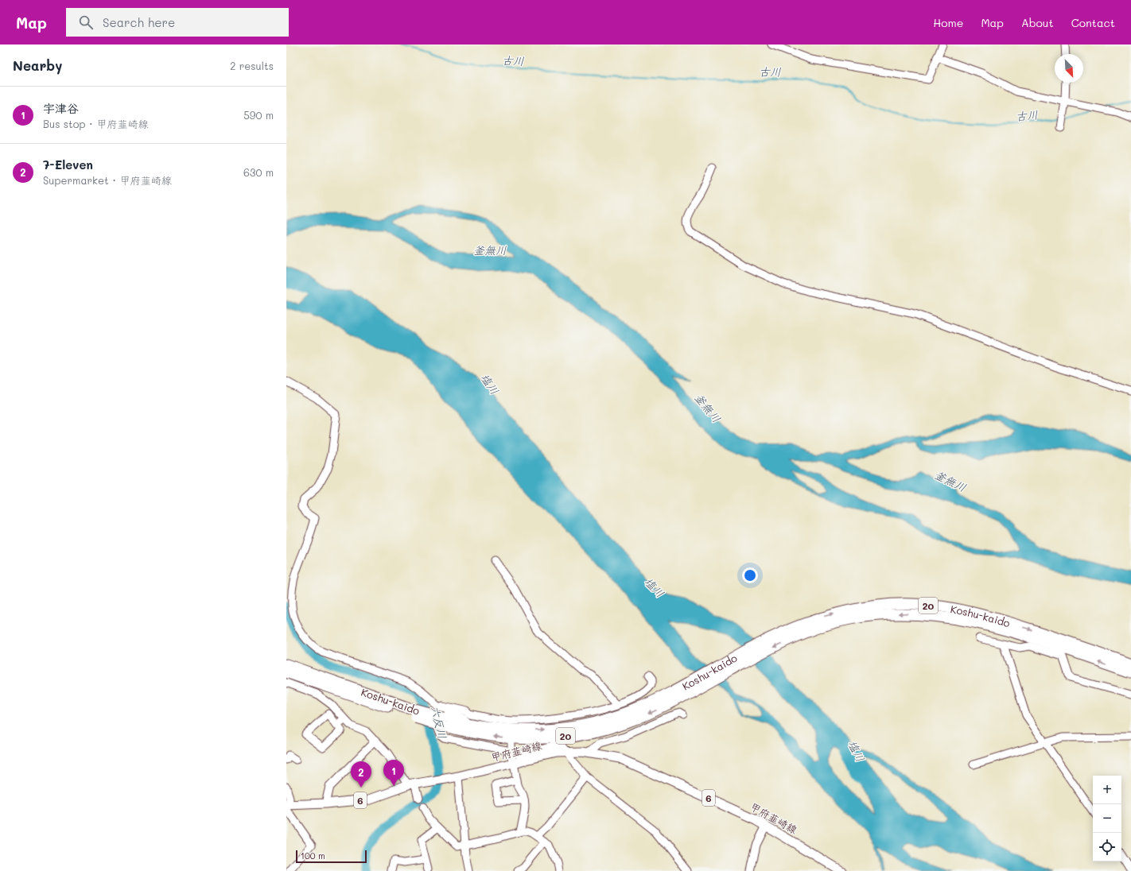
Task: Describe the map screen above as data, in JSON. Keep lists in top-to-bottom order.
{
  "streets": {
    "highway": ["20", "Koshu-kaido"],
    "main road": ["甲府韮崎線", "6"]
  },
  "water": [
    "古川",
    "釜無川",
    "塩川",
    "六反川"
  ],
  "scale_bar": "100 m",
  "north": "bottom right",
  "page": {
    "header": "Map",
    "search": "Search here",
    "nav": [
      "Home",
      "Map",
      "About",
      "Contact"
    ],
    "heading": ["Nearby", "2 results"],
    "list": [
      {
        "mark": "1",
        "name": "宇津谷",
        "note": "Bus stop · 甲府韮崎線",
        "value": "590 m"
      },
      {
        "mark": "2",
        "name": "7-Eleven",
        "note": "Supermarket · 甲府韮崎線",
        "value": "630 m"
      }
    ],
    "pins": ["1", "2"],
    "map_buttons": ["+", "−"],
    "scale": "100 m"
  }
}
